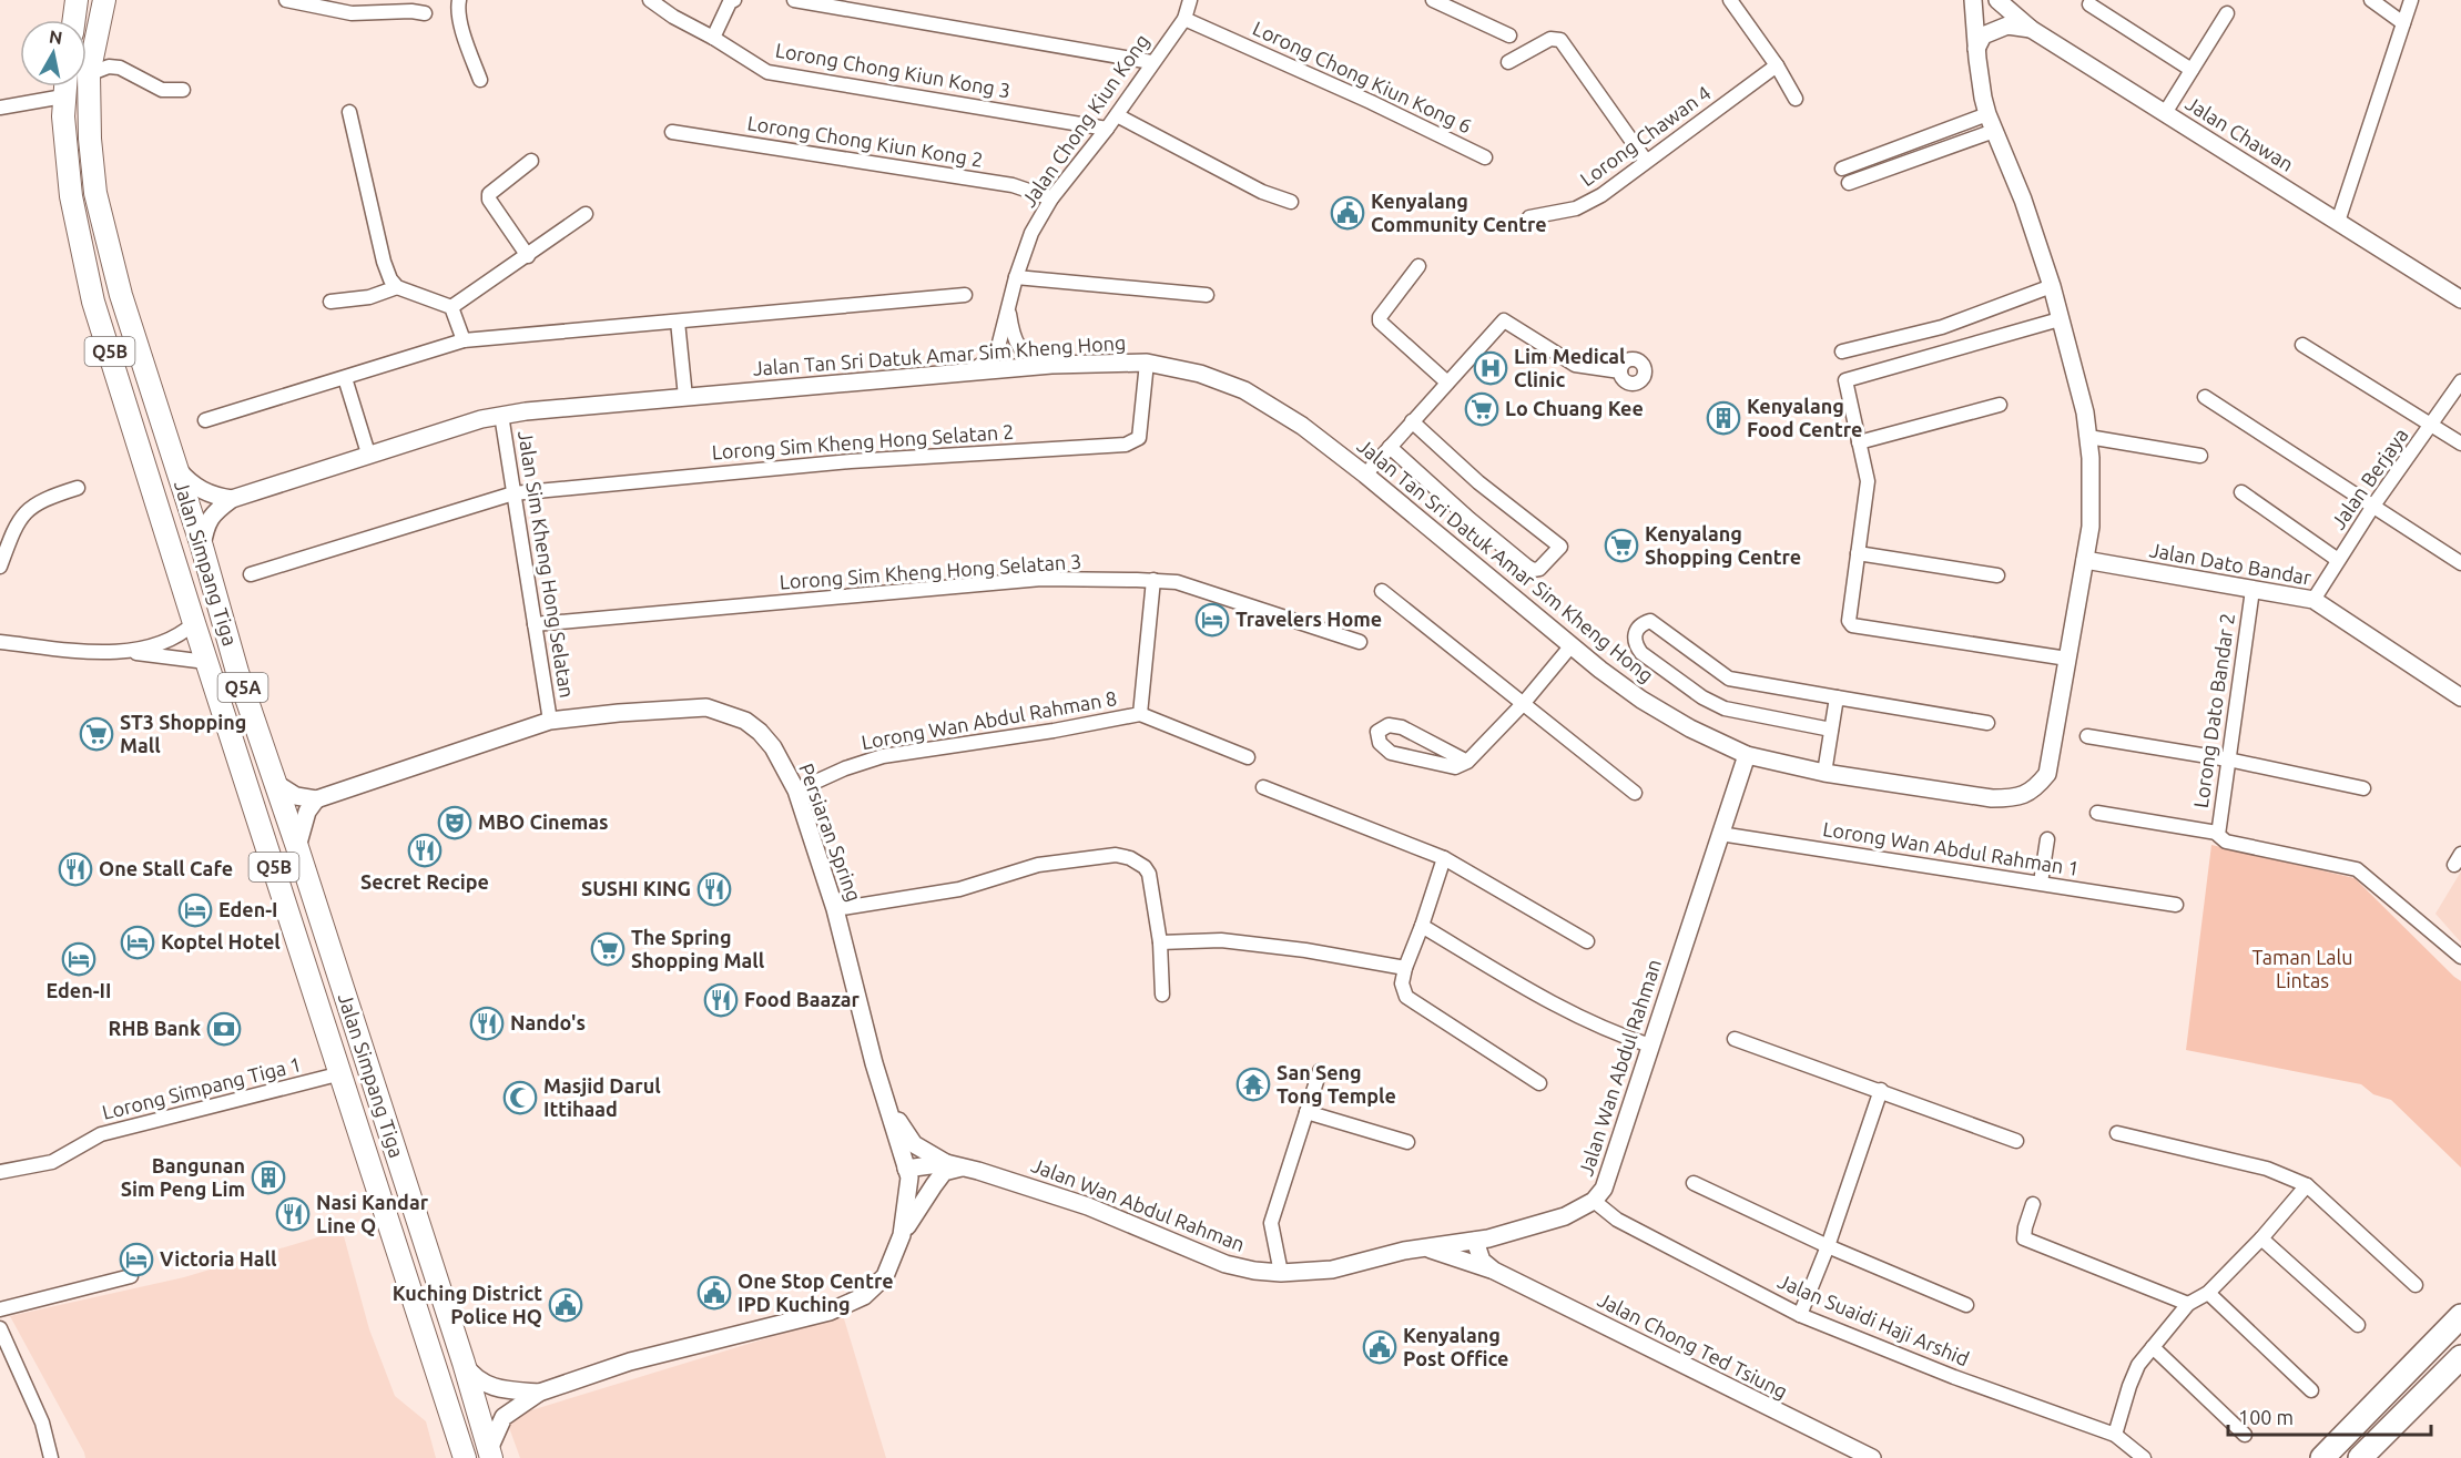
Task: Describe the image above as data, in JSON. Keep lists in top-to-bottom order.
{
  "streets": {
    "main road": ["Q5B", "Jalan Simpang Tiga", "Q5A"],
    "street": [
      "Lorong Chong Kiun Kong 3",
      "Lorong Chong Kiun Kong 6",
      "Jalan Chong Kiun Kong",
      "Jalan Chawan",
      "Lorong Chawan 4",
      "Lorong Chong Kiun Kong 2",
      "Jalan Tan Sri Datuk Amar Sim Kheng Hong",
      "Lorong Sim Kheng Hong Selatan 2",
      "Jalan Berjaya",
      "Jalan Sim Kheng Hong Selatan",
      "Jalan Dato Bandar",
      "Lorong Sim Kheng Hong Selatan 3",
      "Lorong Dato Bandar 2",
      "Lorong Wan Abdul Rahman 8",
      "Persiaran Spring",
      "Lorong Wan Abdul Rahman 1",
      "Jalan Wan Abdul Rahman",
      "Lorong Simpang Tiga 1",
      "Jalan Suaidi Haji Arshid",
      "Jalan Chong Ted Tsiung"
    ]
  },
  "crossings": [
    ["Lorong Chong Kiun Kong 3", "Jalan Chong Kiun Kong"],
    ["Lorong Chong Kiun Kong 6", "Jalan Chong Kiun Kong"],
    ["Jalan Chong Kiun Kong", "Lorong Chong Kiun Kong 2"],
    ["Jalan Chong Kiun Kong", "Jalan Tan Sri Datuk Amar Sim Kheng Hong"],
    ["Jalan Tan Sri Datuk Amar Sim Kheng Hong", "Lorong Sim Kheng Hong Selatan 2"],
    ["Jalan Tan Sri Datuk Amar Sim Kheng Hong", "Jalan Simpang Tiga"],
    ["Jalan Tan Sri Datuk Amar Sim Kheng Hong", "Jalan Sim Kheng Hong Selatan"],
    ["Jalan Tan Sri Datuk Amar Sim Kheng Hong", "Jalan Dato Bandar"],
    ["Jalan Tan Sri Datuk Amar Sim Kheng Hong", "Jalan Wan Abdul Rahman"],
    ["Lorong Sim Kheng Hong Selatan 2", "Jalan Sim Kheng Hong Selatan"],
    ["Jalan Berjaya", "Jalan Dato Bandar"],
    ["Jalan Simpang Tiga", "Lorong Simpang Tiga 1"],
    ["Jalan Sim Kheng Hong Selatan", "Lorong Sim Kheng Hong Selatan 3"],
    ["Jalan Sim Kheng Hong Selatan", "Persiaran Spring"],
    ["Jalan Dato Bandar", "Lorong Dato Bandar 2"],
    ["Lorong Sim Kheng Hong Selatan 3", "Lorong Wan Abdul Rahman 8"],
    ["Lorong Wan Abdul Rahman 8", "Persiaran Spring"],
    ["Persiaran Spring", "Jalan Wan Abdul Rahman"],
    ["Lorong Wan Abdul Rahman 1", "Jalan Wan Abdul Rahman"],
    ["Jalan Wan Abdul Rahman", "Jalan Suaidi Haji Arshid"],
    ["Jalan Wan Abdul Rahman", "Jalan Chong Ted Tsiung"]
  ],
  "parks": ["Taman Lalu Lintas"],
  "places": {
    "public building": [
      "Kenyalang Community Centre",
      "One Stop Centre IPD Kuching",
      "Kuching District Police HQ",
      "Kenyalang Post Office"
    ],
    "hospital": ["Lim Medical Clinic"],
    "supermarket": [
      "Lo Chuang Kee",
      "Kenyalang Shopping Centre",
      "ST3 Shopping Mall",
      "The Spring Shopping Mall"
    ],
    "building": ["Kenyalang Food Centre", "Bangunan Sim Peng Lim"],
    "hotel": [
      "Travelers Home",
      "Eden-I",
      "Koptel Hotel",
      "Eden-II",
      "Victoria Hall"
    ],
    "theatre": ["MBO Cinemas"],
    "restaurant": [
      "Secret Recipe",
      "One Stall Cafe",
      "SUSHI KING",
      "Food Baazar",
      "Nando's",
      "Nasi Kandar Line Q"
    ],
    "bank": ["RHB Bank"],
    "temple": ["San Seng Tong Temple"],
    "mosque": ["Masjid Darul Ittihaad"]
  },
  "scale_bar": "100 m",
  "north": "top"
}
